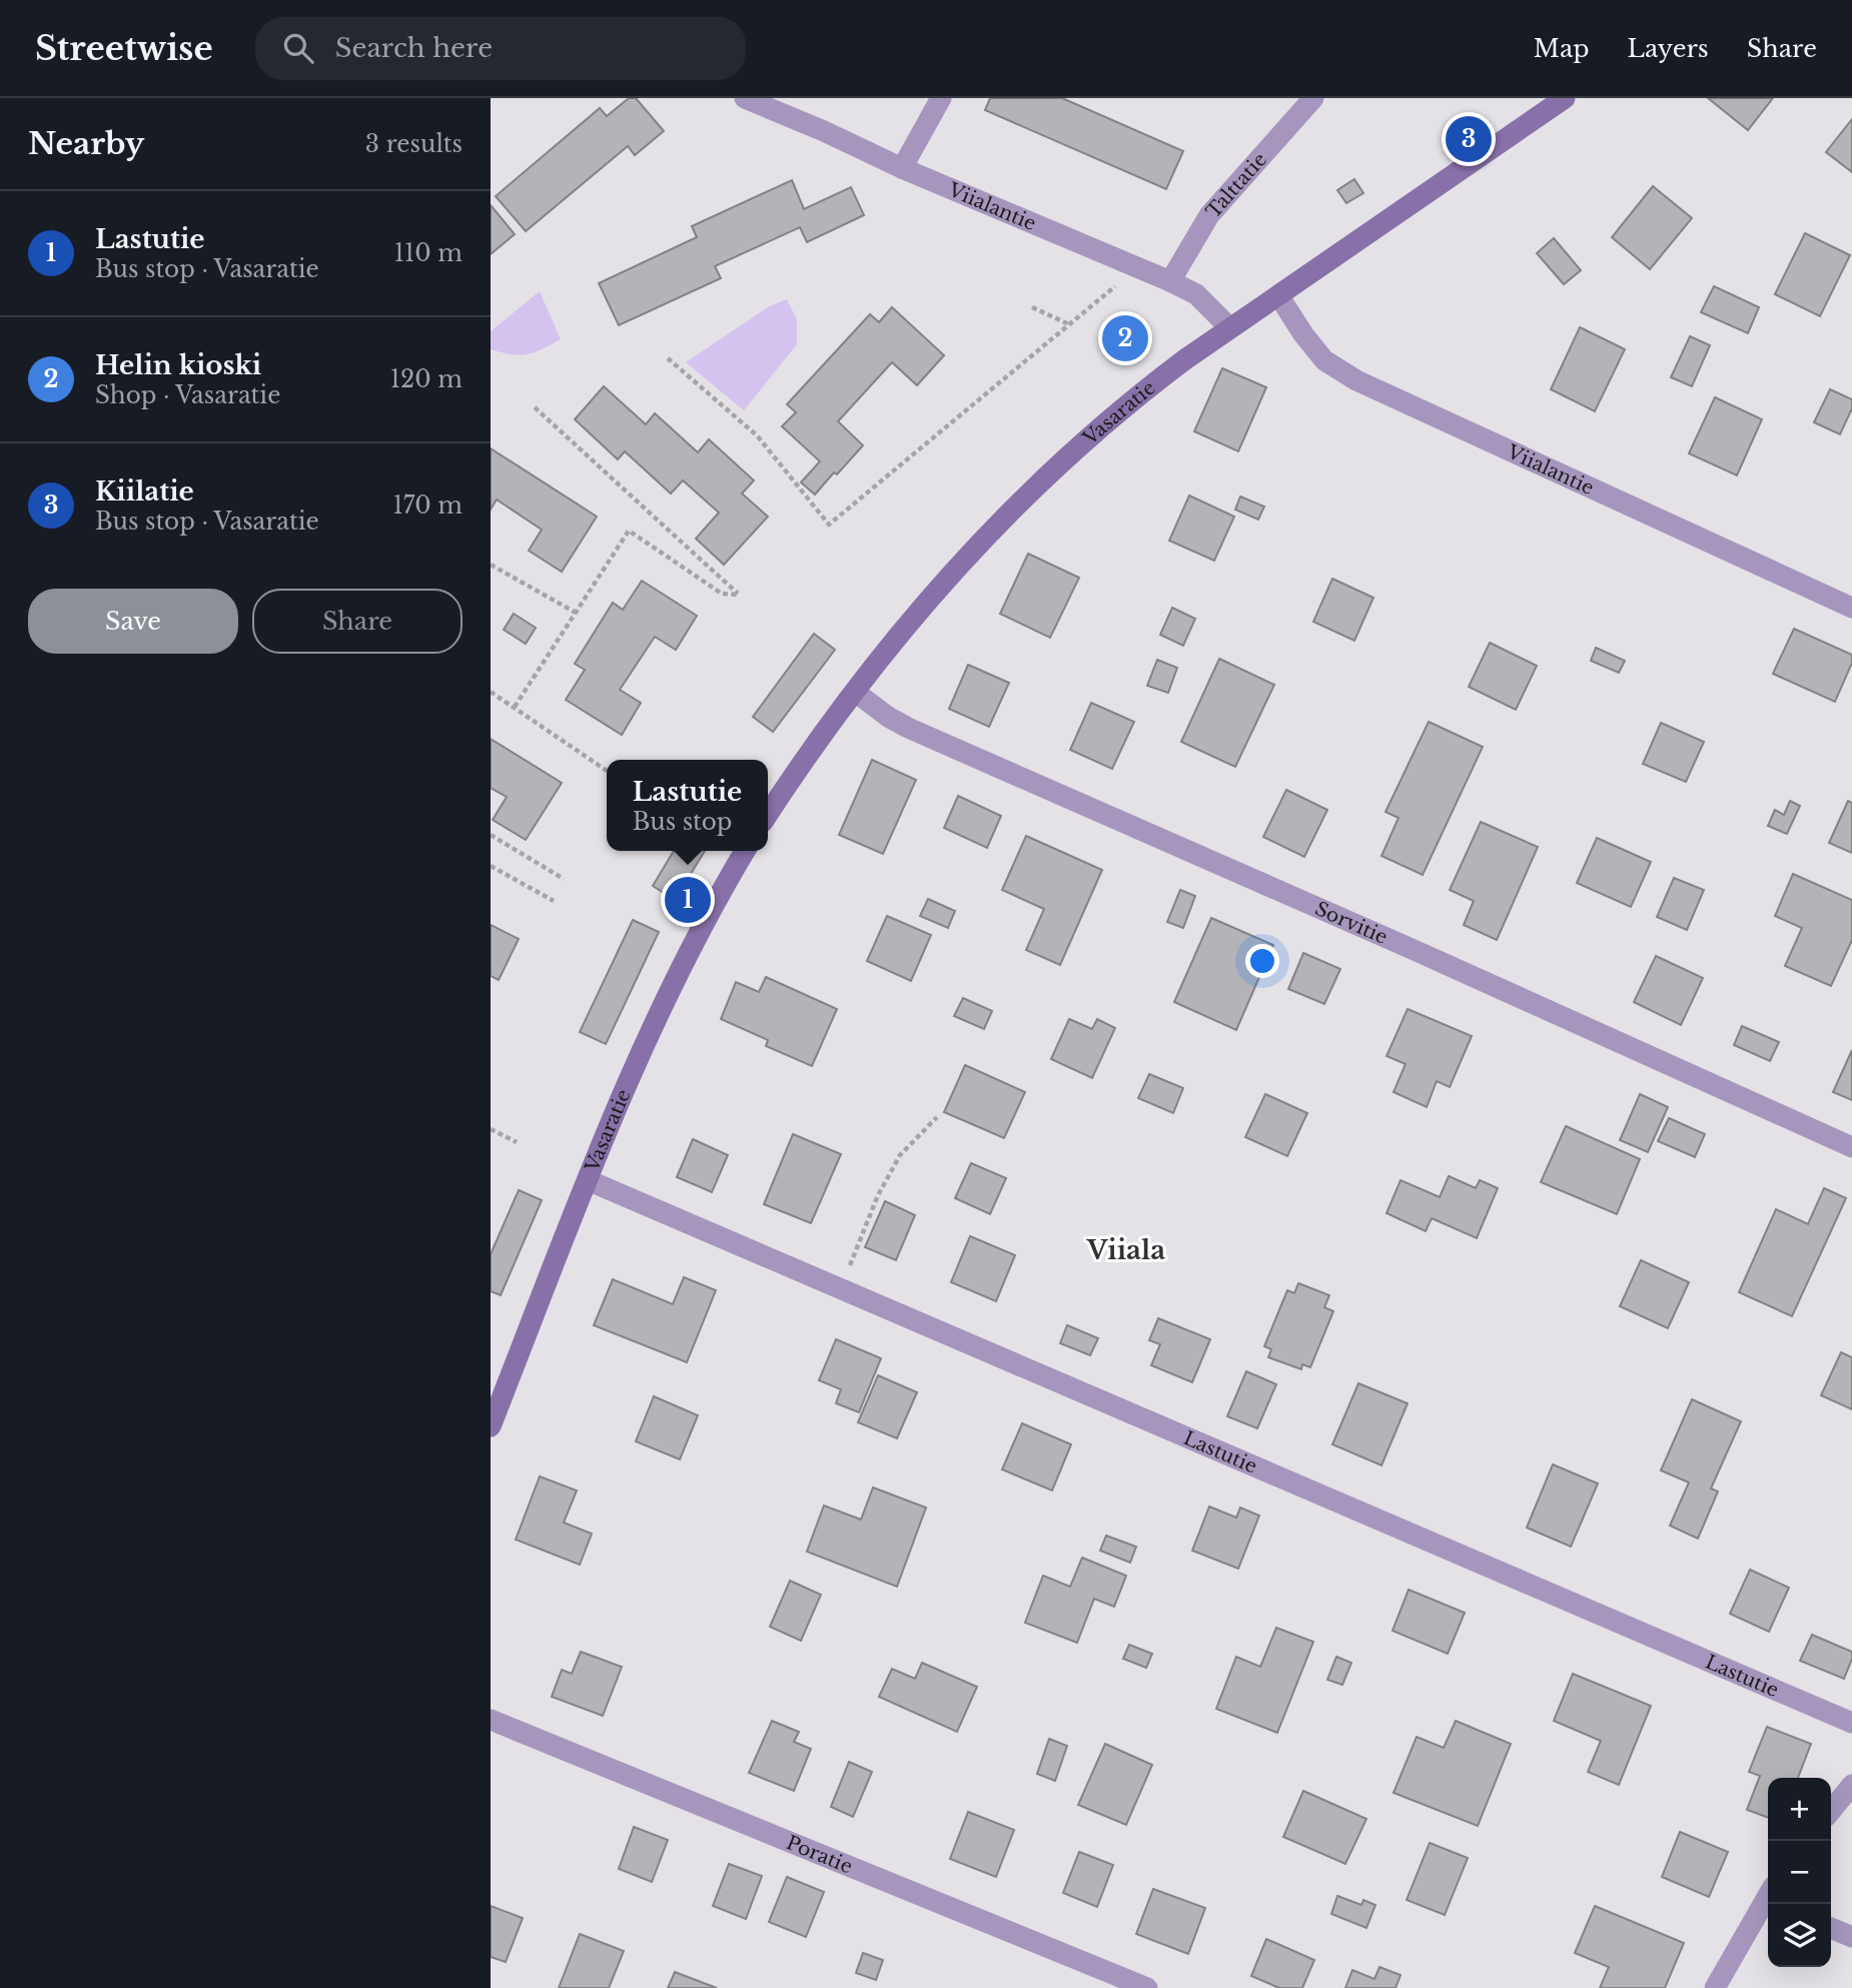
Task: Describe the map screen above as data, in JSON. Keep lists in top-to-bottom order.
{
  "streets": {
    "street": [
      "Talttatie",
      "Viialantie",
      "Vasaratie",
      "Sorvitie",
      "Lastutie",
      "Poratie"
    ]
  },
  "crossings": [
    ["Talttatie", "Viialantie"],
    ["Viialantie", "Vasaratie"],
    ["Vasaratie", "Sorvitie"],
    ["Vasaratie", "Lastutie"]
  ],
  "districts": ["Viiala"],
  "page": {
    "header": "Streetwise",
    "search": "Search here",
    "nav": ["Map", "Layers", "Share"],
    "heading": ["Nearby", "3 results"],
    "pins": ["3", "2", "1"],
    "list": [
      {
        "mark": "1",
        "name": "Lastutie",
        "note": "Bus stop · Vasaratie",
        "value": "110 m"
      },
      {
        "mark": "2",
        "name": "Helin kioski",
        "note": "Shop · Vasaratie",
        "value": "120 m"
      },
      {
        "mark": "3",
        "name": "Kiilatie",
        "note": "Bus stop · Vasaratie",
        "value": "170 m"
      }
    ],
    "buttons": ["Save", "Share"],
    "popup": ["Lastutie", "Bus stop"],
    "map_buttons": ["+", "−"]
  }
}
